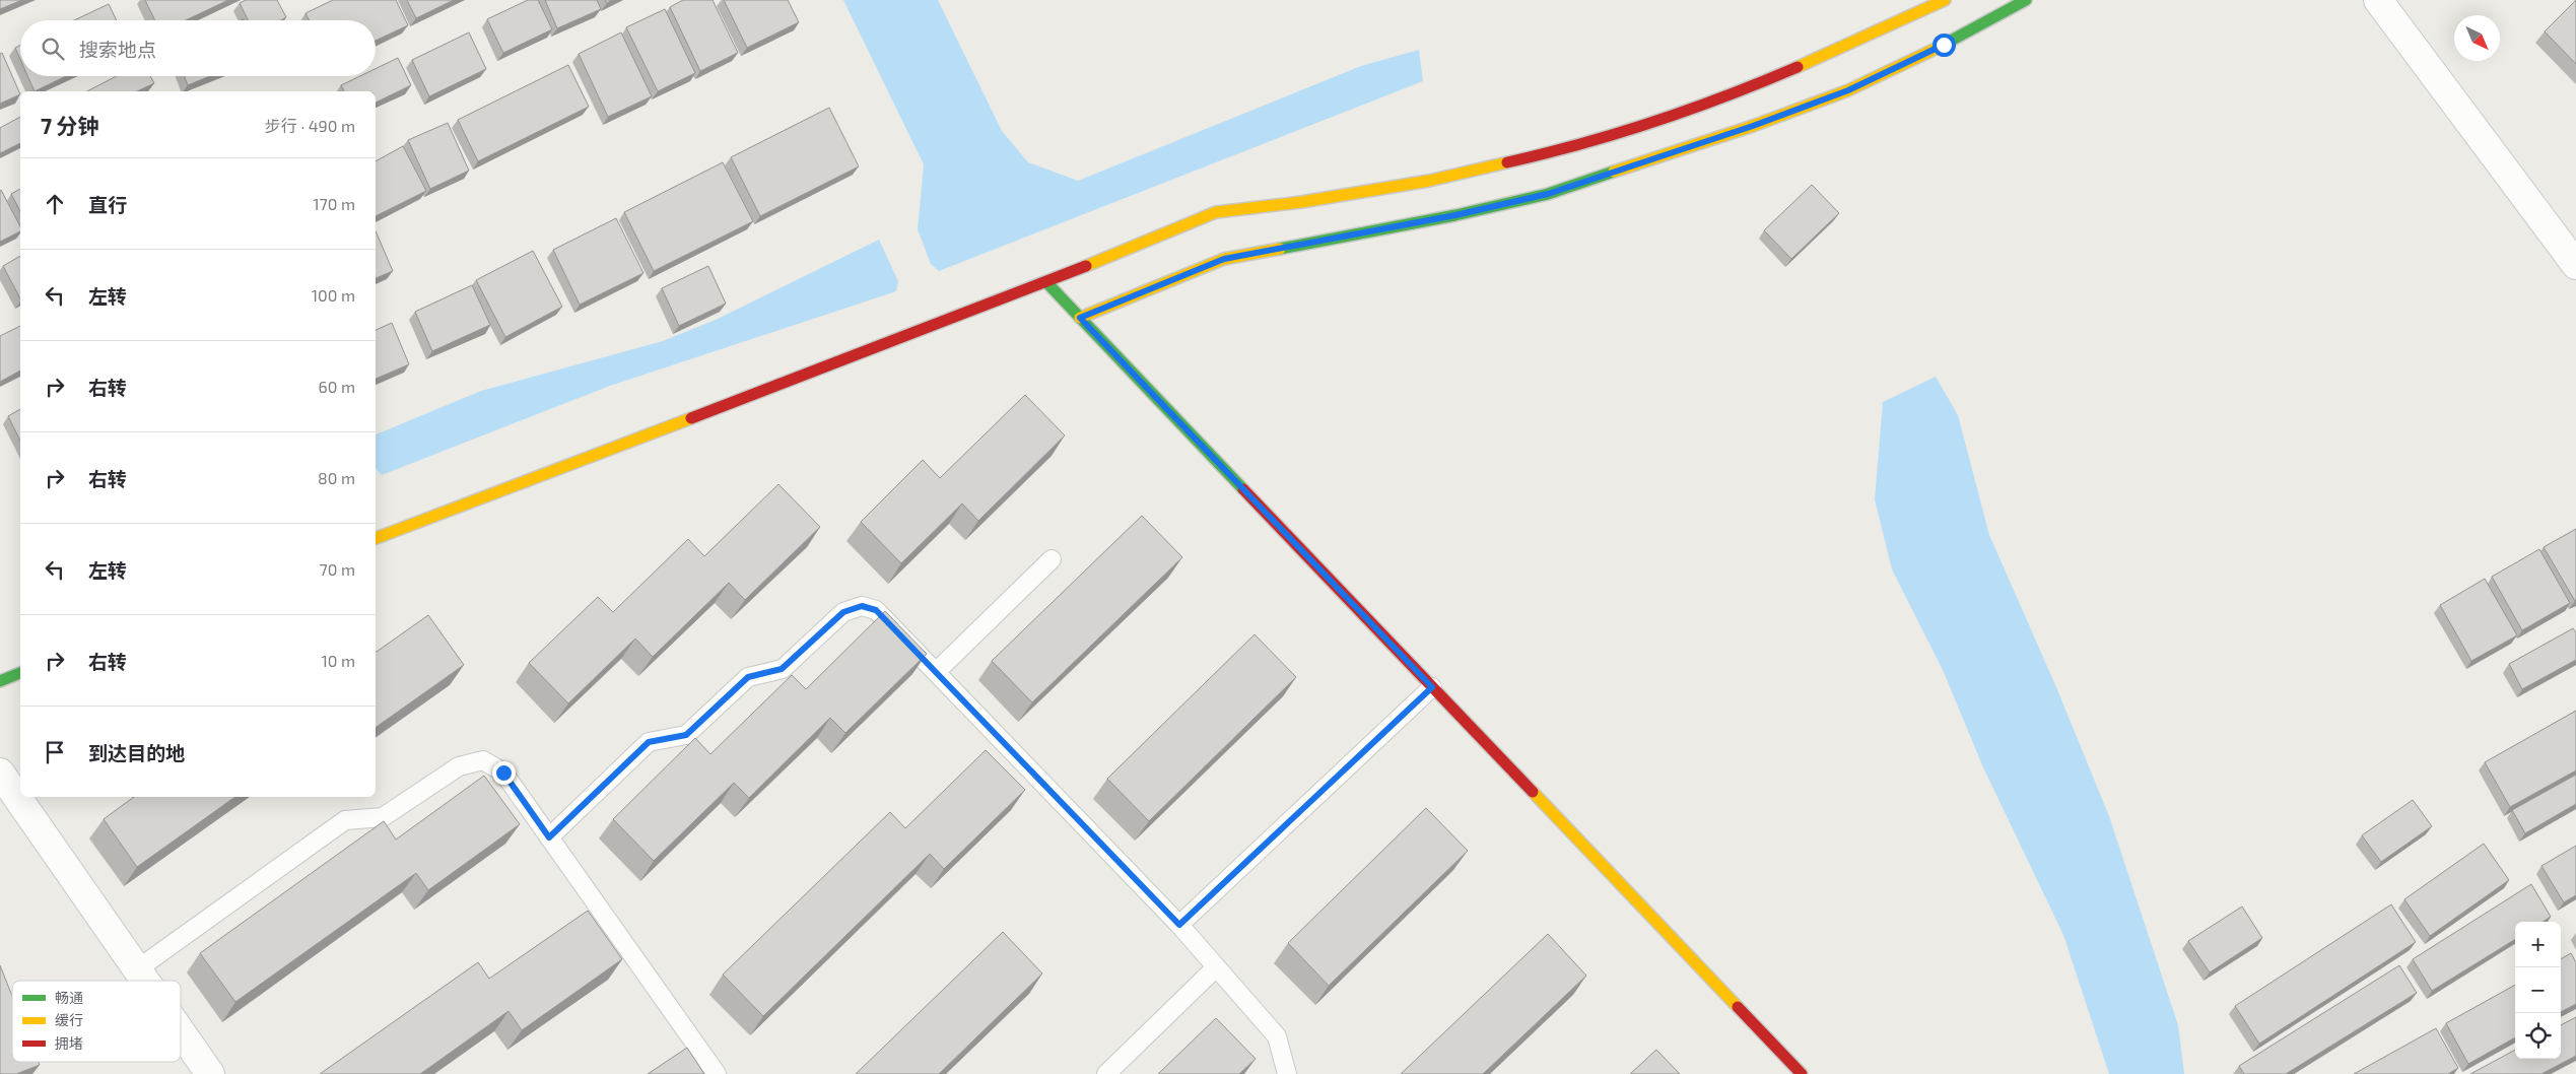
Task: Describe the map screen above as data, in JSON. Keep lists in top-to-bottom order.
{
  "legend": ["畅通", "缓行", "拥堵"],
  "north": "bottom right",
  "page": {
    "search": "搜索地点",
    "heading": ["7 分钟", "步行 · 490 m"],
    "list": [
      ["直行", "170 m"],
      ["左转", "100 m"],
      ["右转", "60 m"],
      ["右转", "80 m"],
      ["左转", "70 m"],
      ["右转", "10 m"],
      "到达目的地"
    ],
    "map_buttons": ["+", "−"]
  }
}
